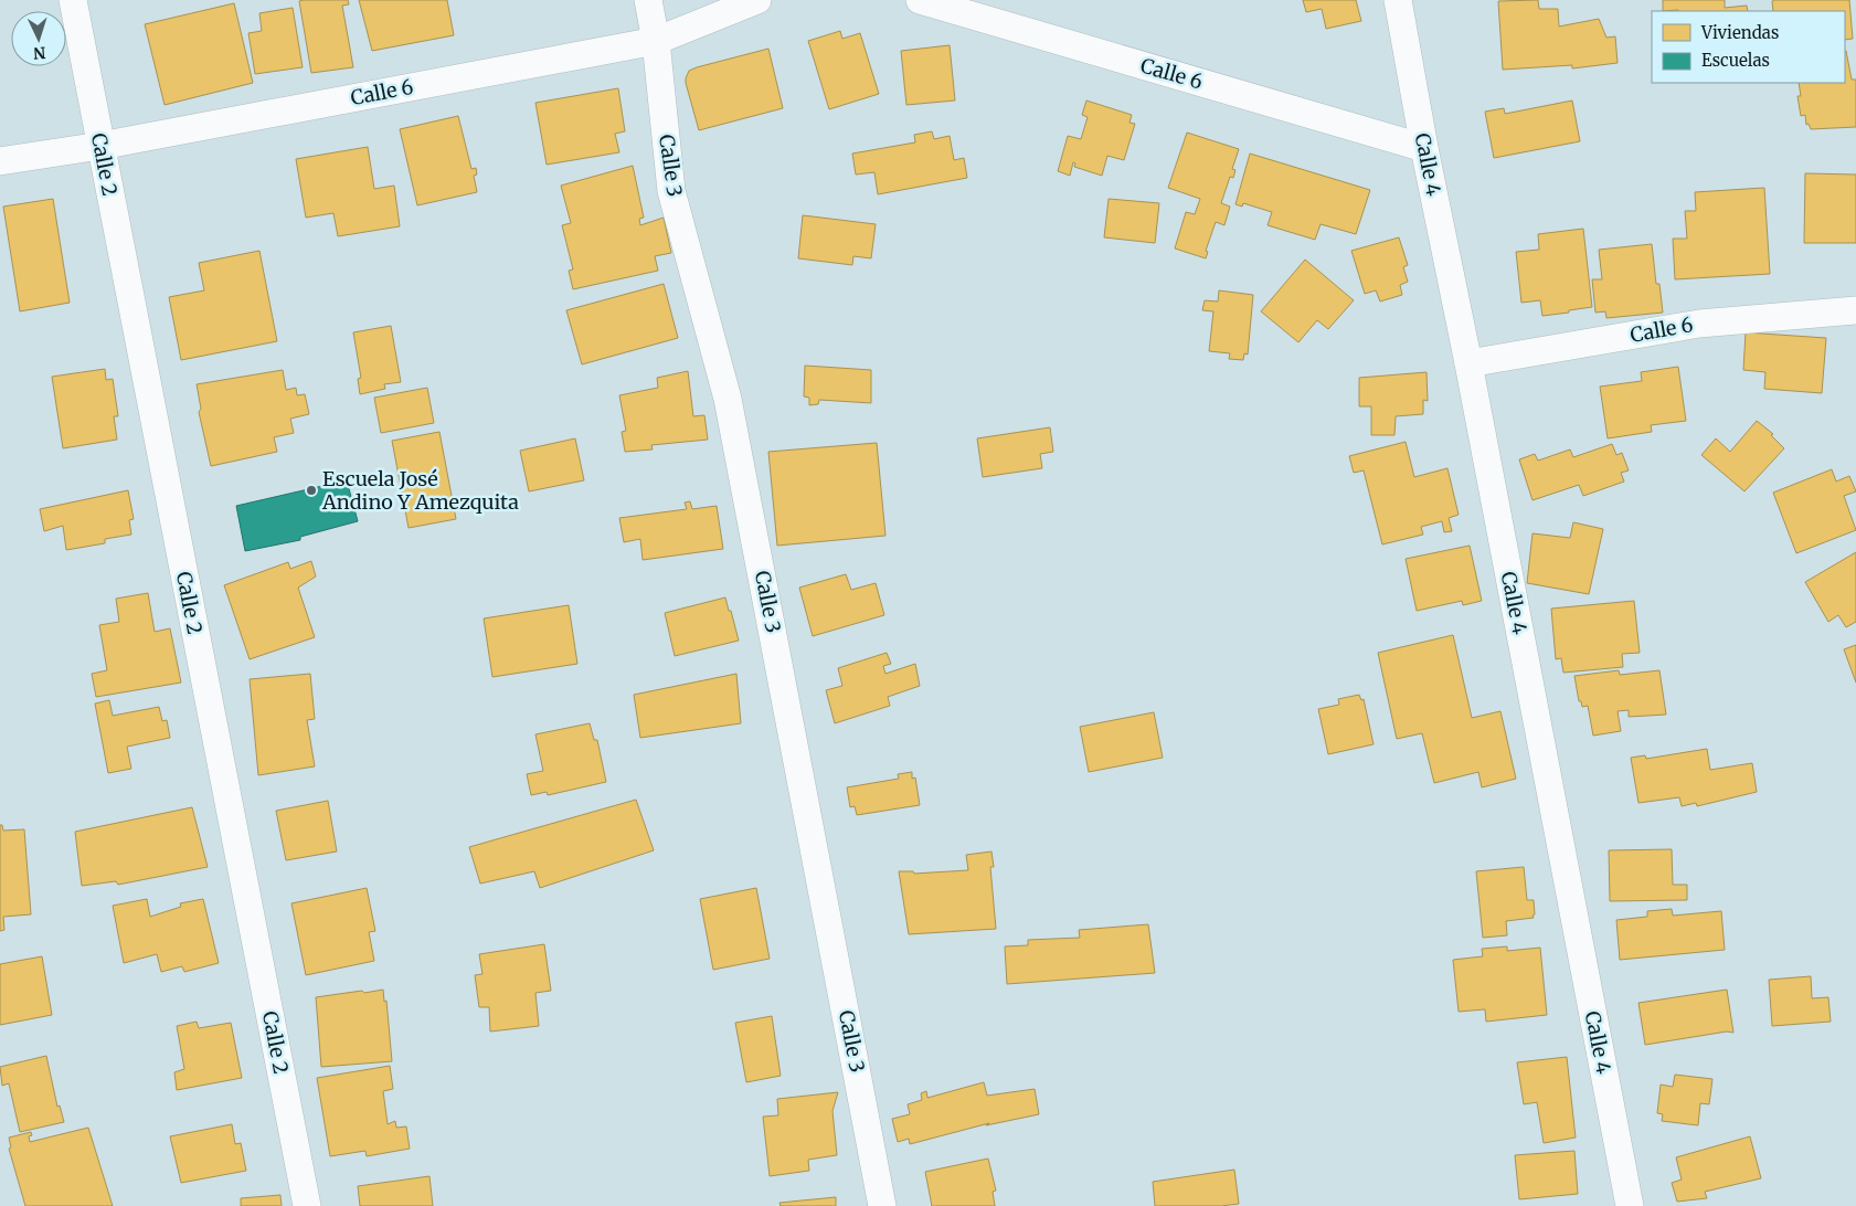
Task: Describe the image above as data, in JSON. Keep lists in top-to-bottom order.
{
  "streets": {
    "street": [
      "Calle 6",
      "Calle 2",
      "Calle 4",
      "Calle 3"
    ]
  },
  "crossings": [
    ["Calle 6", "Calle 2"],
    ["Calle 6", "Calle 4"],
    ["Calle 6", "Calle 3"]
  ],
  "places": ["Escuela José Andino Y Amezquita"],
  "legend": ["Viviendas", "Escuelas"],
  "north": "bottom"
}
